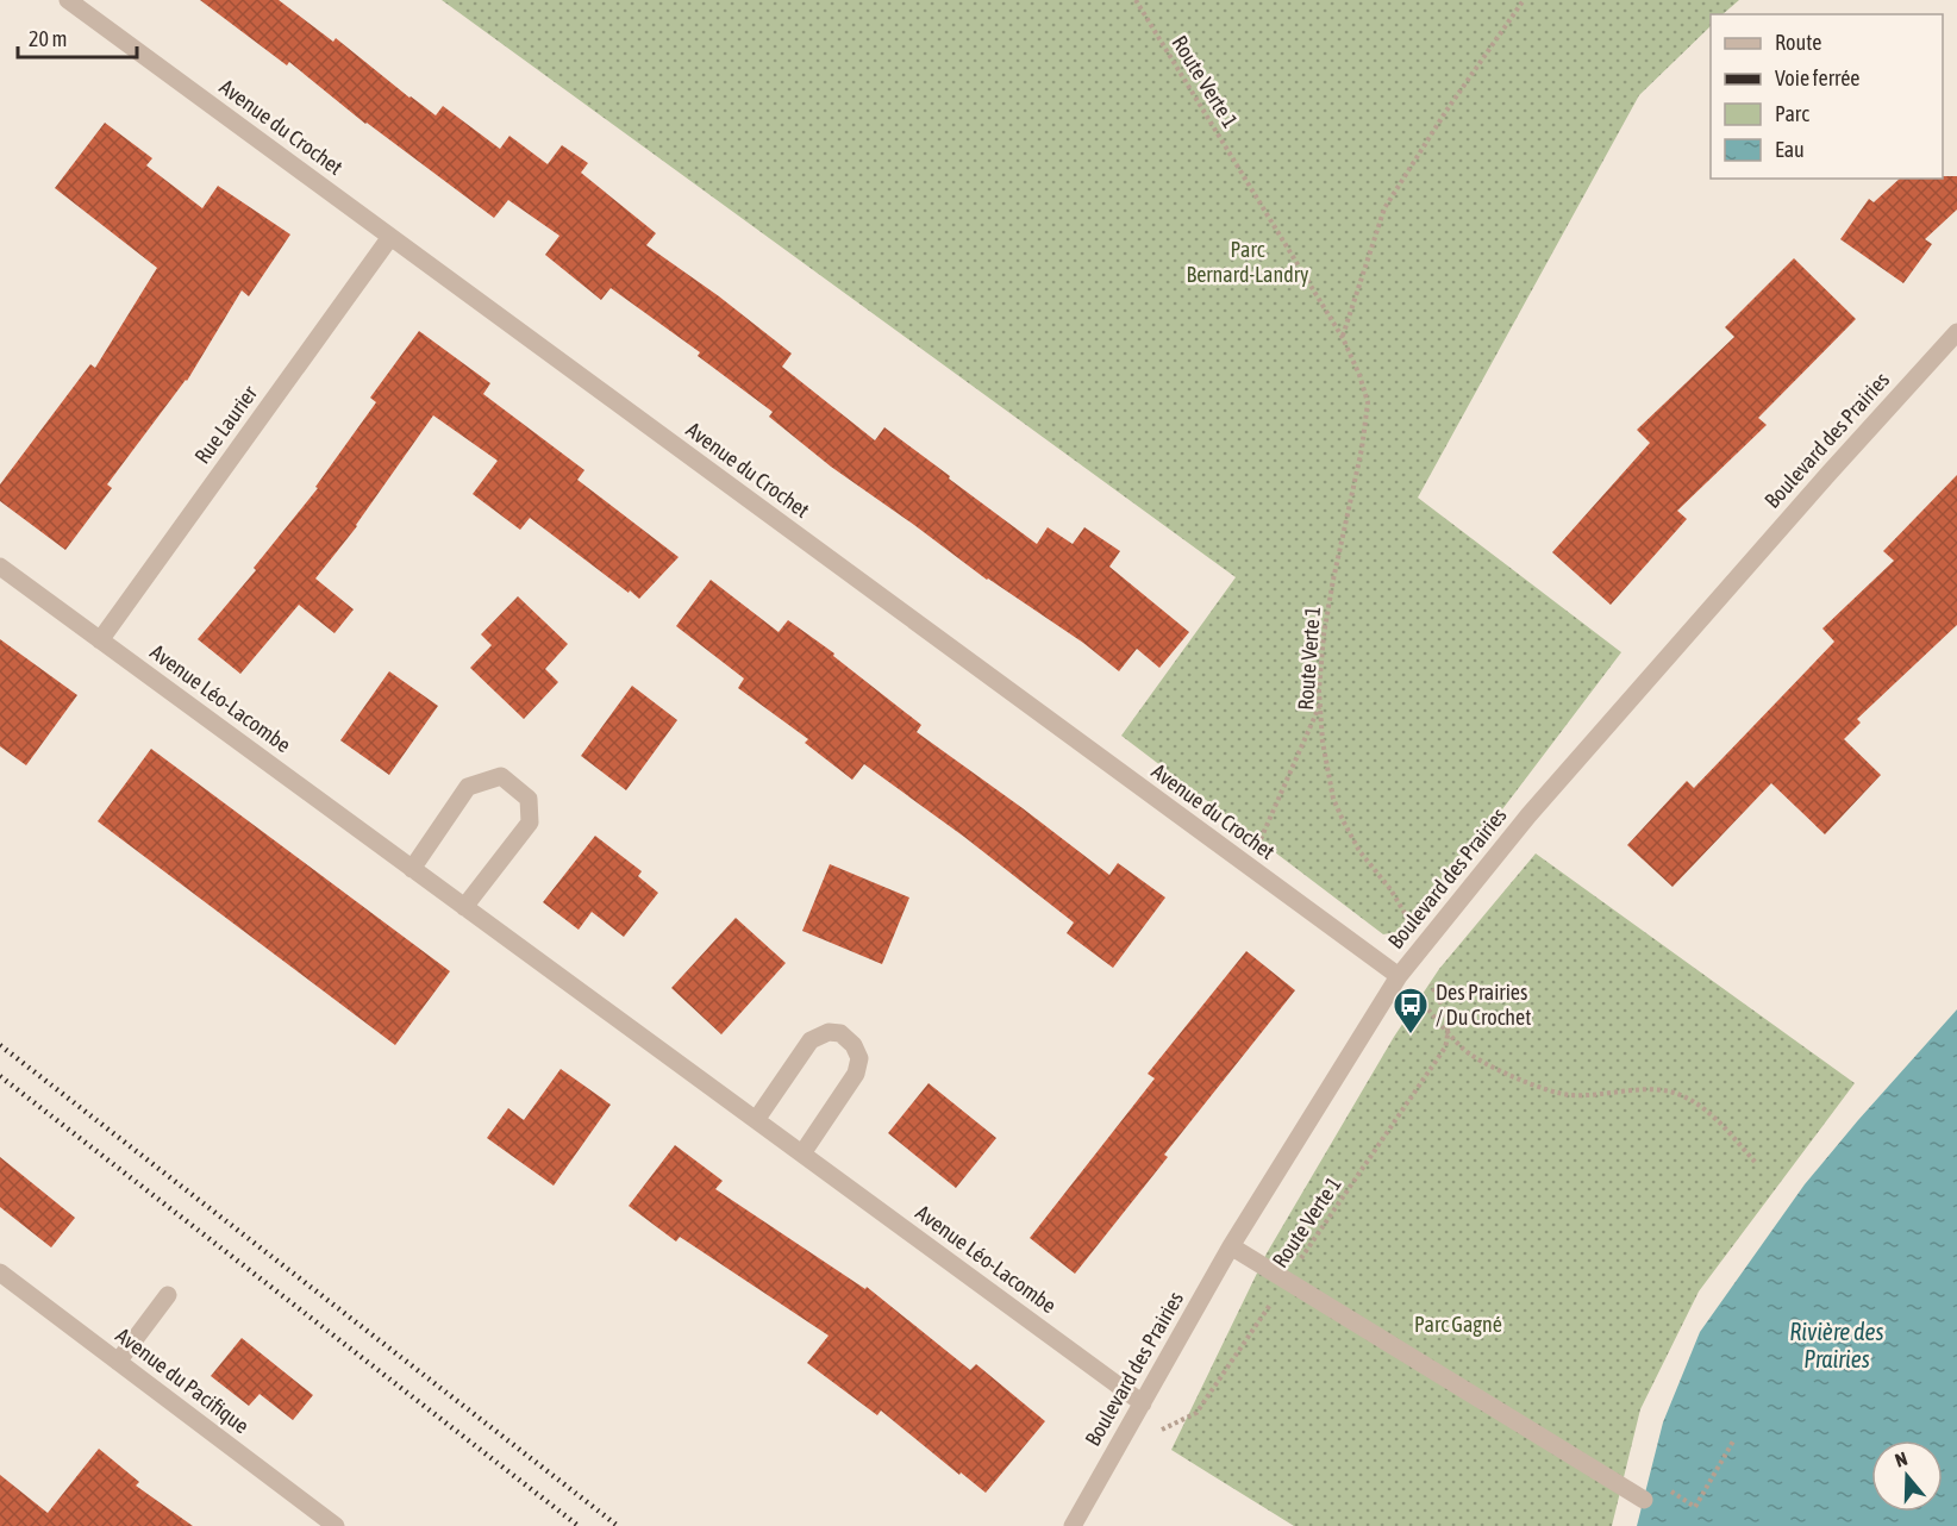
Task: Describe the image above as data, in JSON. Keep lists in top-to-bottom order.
{
  "streets": {
    "street": [
      "Avenue du Crochet",
      "Rue Laurier",
      "Boulevard des Prairies",
      "Avenue Léo-Lacombe",
      "Avenue du Pacifique"
    ],
    "path": ["Route Verte 1"]
  },
  "crossings": [
    ["Route Verte 1", "Boulevard des Prairies"],
    ["Avenue du Crochet", "Rue Laurier"],
    ["Avenue du Crochet", "Boulevard des Prairies"],
    ["Rue Laurier", "Avenue Léo-Lacombe"],
    ["Boulevard des Prairies", "Avenue Léo-Lacombe"]
  ],
  "water": ["Rivière des Prairies"],
  "parks": ["Parc Bernard-Landry", "Parc Gagné"],
  "places": {
    "bus stop": ["Des Prairies / Du Crochet"]
  },
  "legend": [
    "Route",
    "Voie ferrée",
    "Parc",
    "Eau"
  ],
  "scale_bar": "20 m",
  "north": "top"
}
